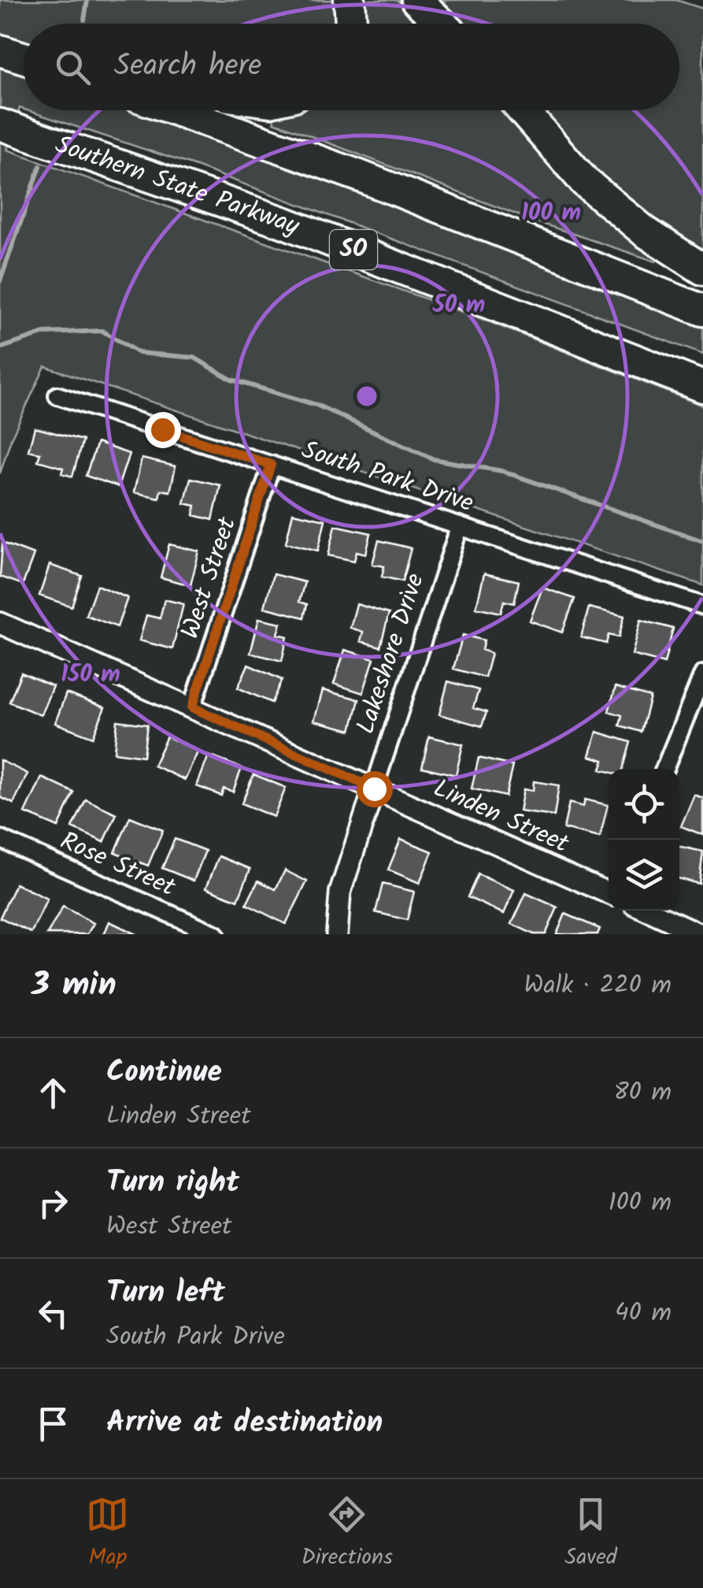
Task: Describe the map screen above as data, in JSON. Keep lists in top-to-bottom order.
{
  "streets": {
    "highway": ["Southern State Parkway", "SO"],
    "street": [
      "South Park Drive",
      "West Street",
      "Lakeshore Drive",
      "Linden Street",
      "Rose Street"
    ]
  },
  "crossings": [
    ["South Park Drive", "West Street"],
    ["South Park Drive", "Lakeshore Drive"],
    ["West Street", "Linden Street"],
    ["Lakeshore Drive", "Linden Street"]
  ],
  "page": {
    "search": "Search here",
    "heading": ["3 min", "Walk · 220 m"],
    "list": [
      ["Continue", "Linden Street", "80 m"],
      ["Turn right", "West Street", "100 m"],
      ["Turn left", "South Park Drive", "40 m"],
      "Arrive at destination"
    ],
    "nav": ["Map", "Directions", "Saved"]
  },
  "rings": ["100 m", "50 m", "150 m"]
}
